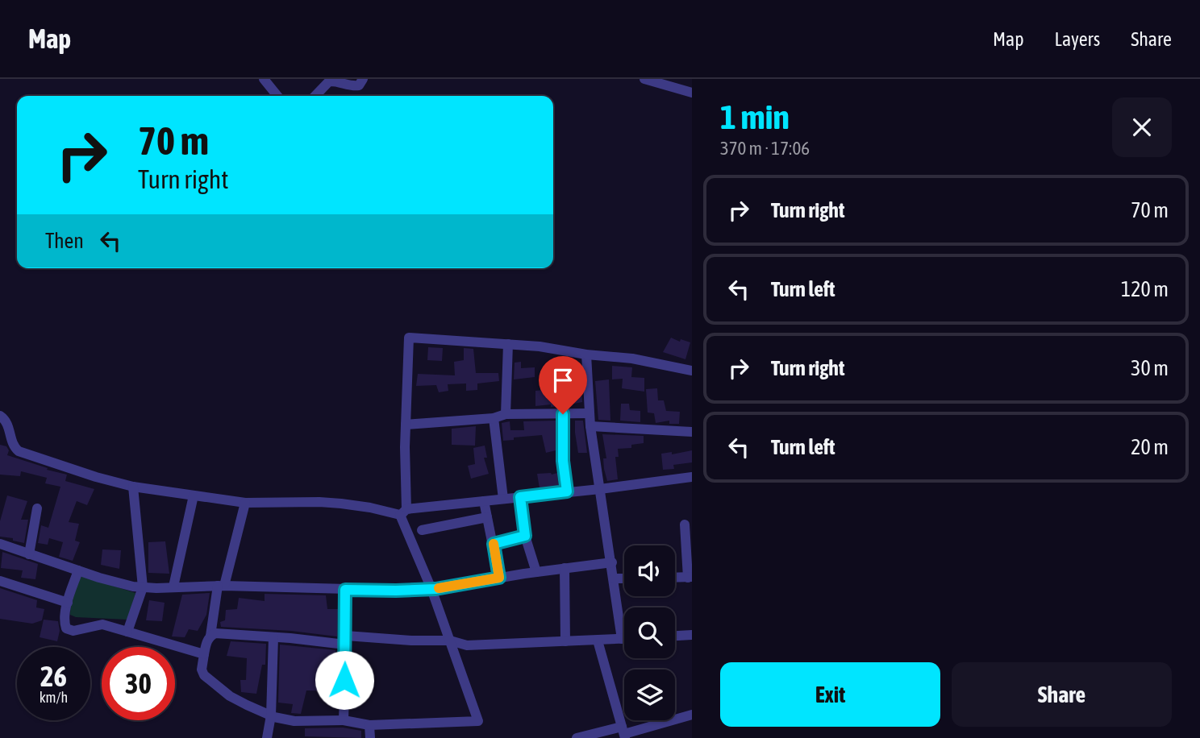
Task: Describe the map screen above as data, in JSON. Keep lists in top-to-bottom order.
{
  "page": {
    "header": "Map",
    "nav": ["Map", "Layers", "Share"],
    "heading": ["1 min", "370 m · 17:06"],
    "turn": ["70 m", "Turn right"],
    "list": [
      {
        "name": "Turn right",
        "value": "70 m"
      },
      {
        "name": "Turn left",
        "value": "120 m"
      },
      {
        "name": "Turn right",
        "value": "30 m"
      },
      {
        "name": "Turn left",
        "value": "20 m"
      }
    ],
    "then": "Then",
    "speed": "26 km/h",
    "limit": "30",
    "buttons": ["Exit", "Share"]
  }
}
